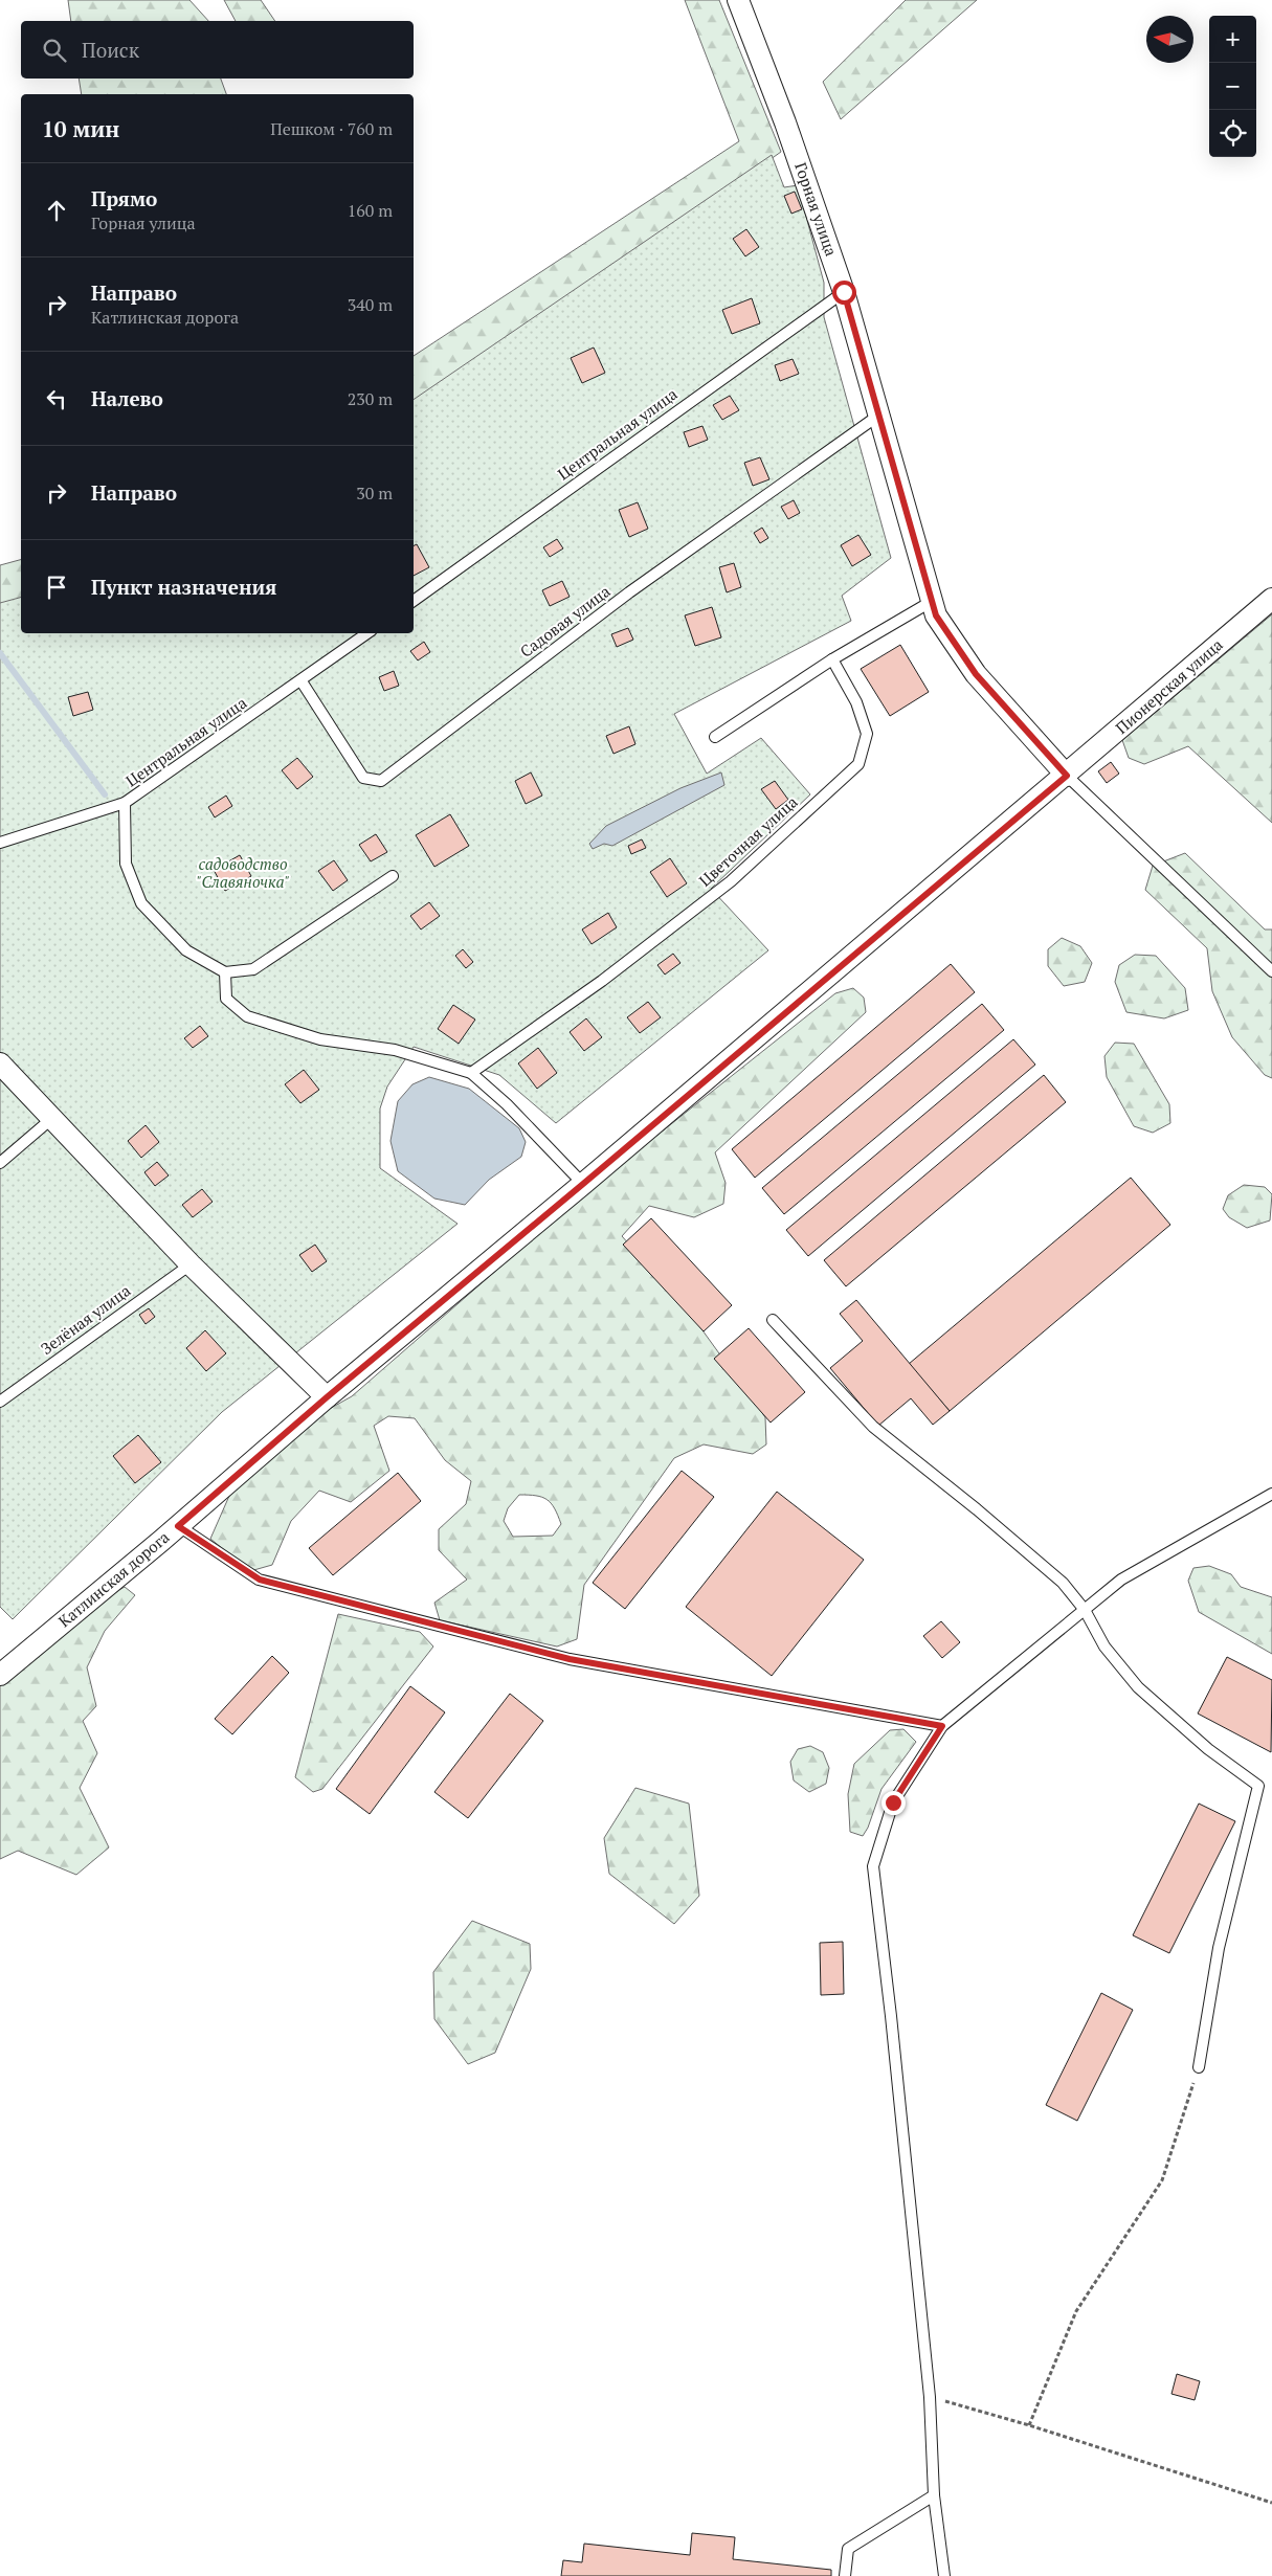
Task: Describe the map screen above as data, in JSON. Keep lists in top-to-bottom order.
{
  "streets": {
    "street": ["Горная улица", "Пионерская улица", "Катлинская дорога"],
    "lane": [
      "Центральная улица",
      "Садовая улица",
      "Цветочная улица",
      "Зелёная улица"
    ]
  },
  "crossings": [
    ["Горная улица", "Центральная улица"],
    ["Горная улица", "Садовая улица"],
    ["Горная улица", "Пионерская улица"],
    ["Горная улица", "Катлинская дорога"],
    ["Центральная улица", "Садовая улица"],
    ["Пионерская улица", "Катлинская дорога"]
  ],
  "parks": ["садоводство \"Славяночка\""],
  "north": "left",
  "page": {
    "map_buttons": ["+", "−"],
    "search": "Поиск",
    "heading": ["10 мин", "Пешком · 760 m"],
    "list": [
      ["Прямо", "Горная улица", "160 m"],
      ["Направо", "Катлинская дорога", "340 m"],
      ["Налево", "230 m"],
      ["Направо", "30 m"],
      "Пункт назначения"
    ]
  }
}
